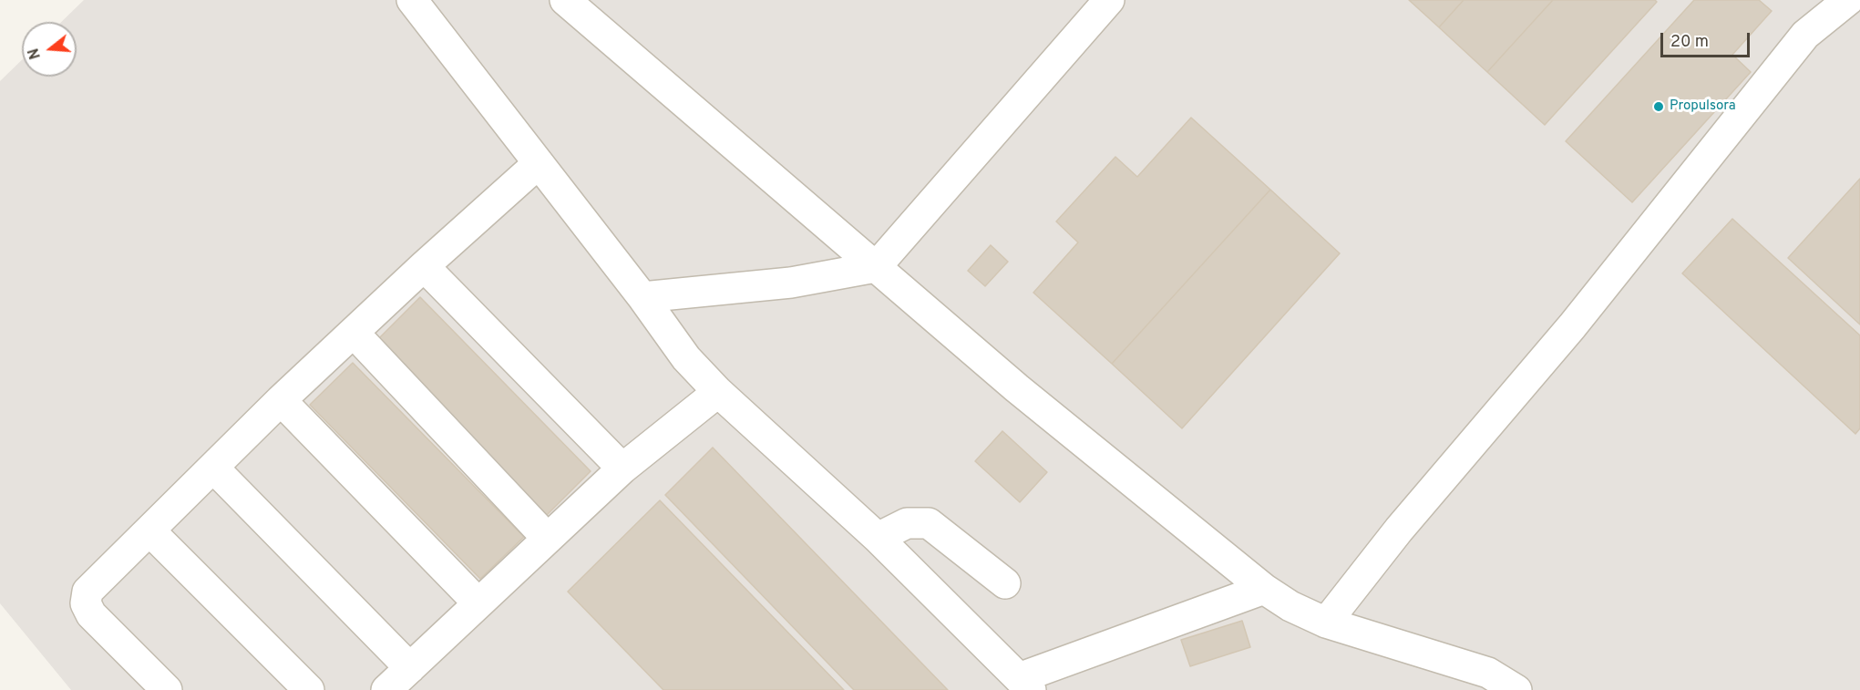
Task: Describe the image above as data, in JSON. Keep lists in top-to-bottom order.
{
  "places": ["Propulsora"],
  "scale_bar": "20 m",
  "north": "left"
}
